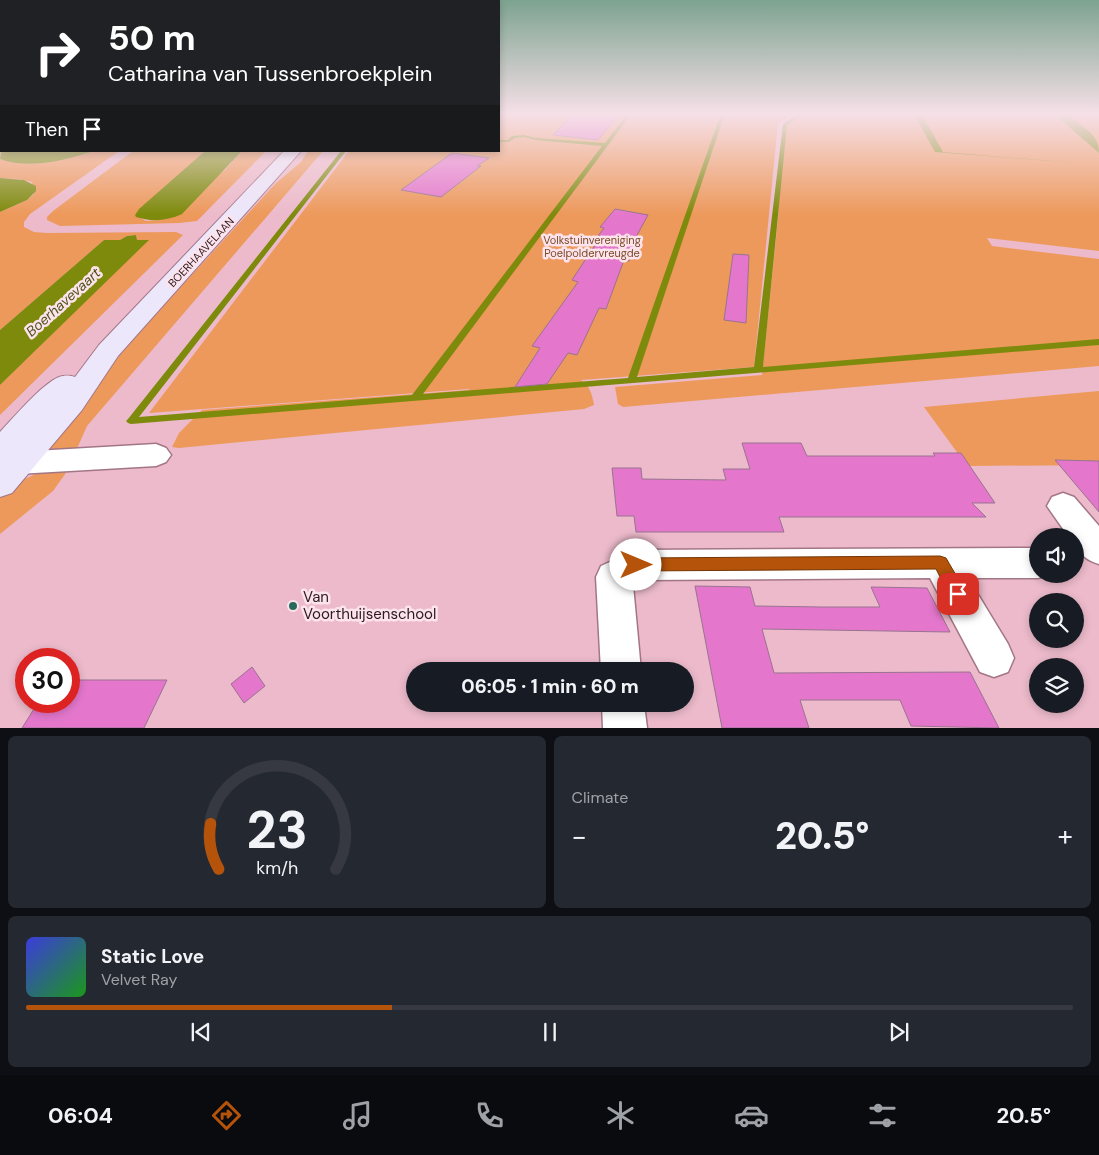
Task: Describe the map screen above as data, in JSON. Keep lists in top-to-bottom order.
{
  "streets": {
    "main road": ["BOERHAAVELAAN"]
  },
  "water": ["Boerhavevaart"],
  "parks": ["Volkstuinvereniging Poelpoldervreugde"],
  "places": ["Van Voorthuijsenschool"],
  "page": {
    "turn": ["50 m", "Catharina van Tussenbroekplein"],
    "then": "Then",
    "limit": "30",
    "trip": "06:05 · 1 min · 60 m",
    "tile": "Climate",
    "heat": ["−", "20.5°", "+"],
    "song": ["Static Love", "Velvet Ray"],
    "tabs": ["06:04", "20.5°"],
    "gauge": ["23", "km/h"]
  }
}
